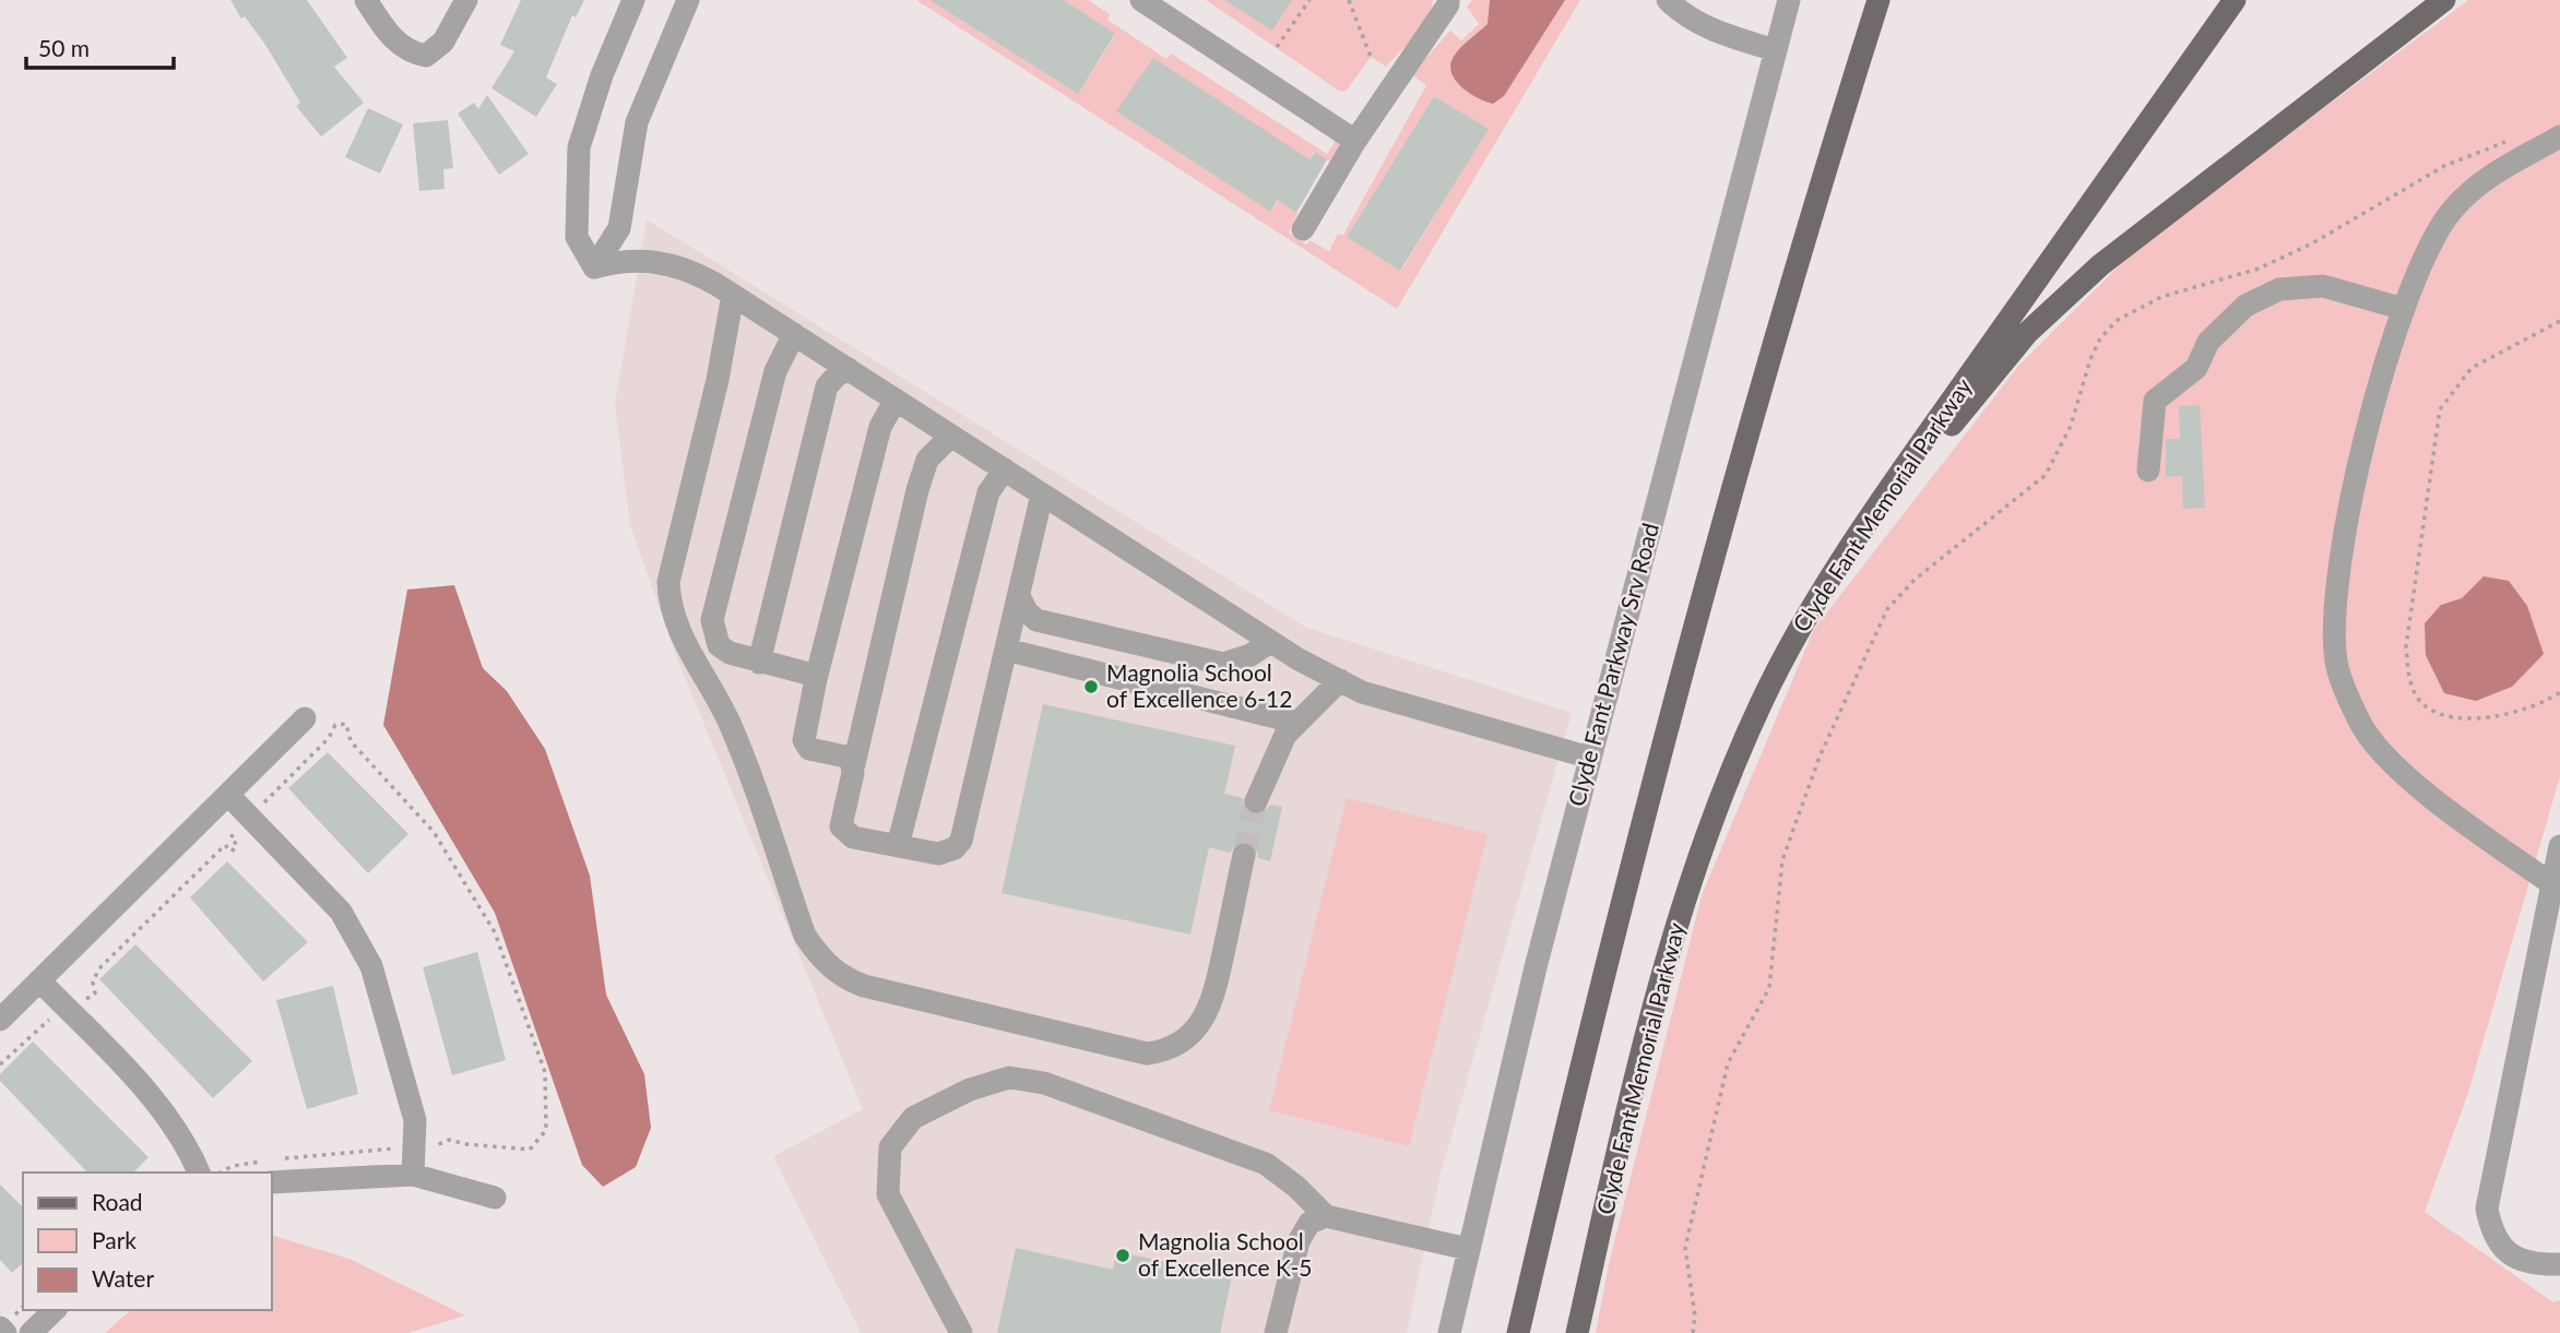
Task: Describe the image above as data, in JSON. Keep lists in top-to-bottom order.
{
  "streets": {
    "main road": ["Clyde Fant Memorial Parkway"],
    "street": ["Clyde Fant Parkway Srv Road"]
  },
  "places": ["Magnolia School of Excellence 6-12", "Magnolia School of Excellence K-5"],
  "legend": ["Road", "Park", "Water"],
  "scale_bar": "50 m"
}
